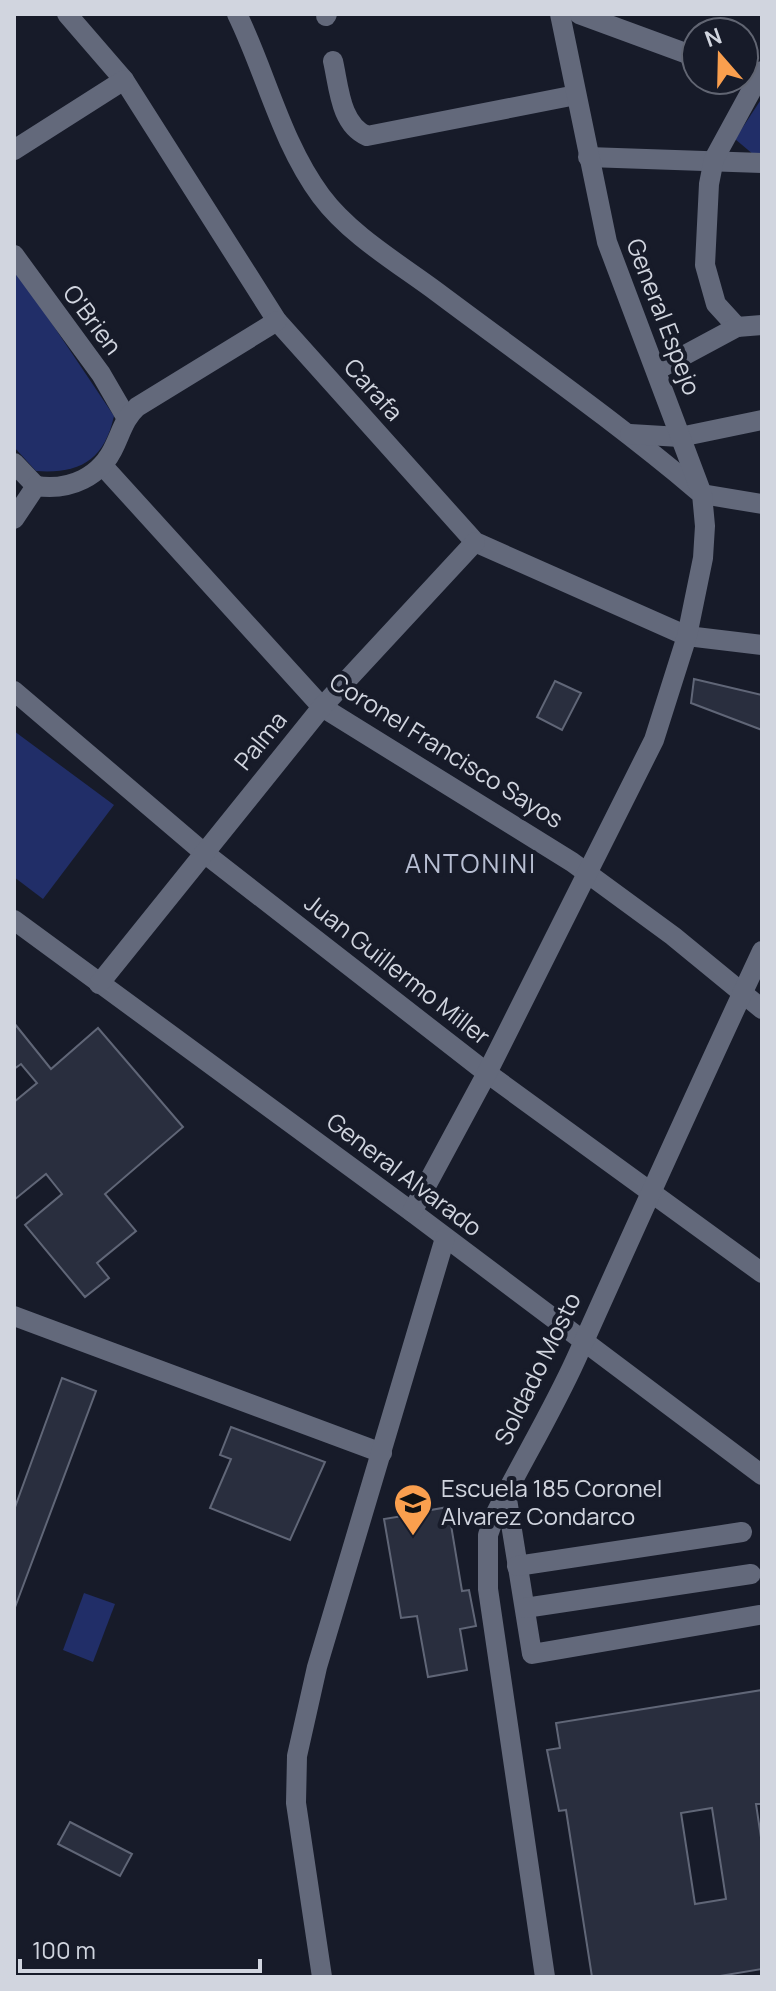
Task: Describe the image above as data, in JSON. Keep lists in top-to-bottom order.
{
  "streets": {
    "street": [
      "General Espejo",
      "O'Brien",
      "Carafa",
      "Palma",
      "Coronel Francisco Sayos",
      "Juan Guillermo Miller",
      "General Alvarado",
      "Soldado Mosto"
    ]
  },
  "crossings": [
    ["General Espejo", "Carafa"],
    ["General Espejo", "Coronel Francisco Sayos"],
    ["General Espejo", "Juan Guillermo Miller"],
    ["General Espejo", "General Alvarado"],
    ["Carafa", "Palma"],
    ["Palma", "Coronel Francisco Sayos"],
    ["Palma", "Juan Guillermo Miller"],
    ["Palma", "General Alvarado"],
    ["Coronel Francisco Sayos", "Soldado Mosto"],
    ["Juan Guillermo Miller", "Soldado Mosto"],
    ["General Alvarado", "Soldado Mosto"]
  ],
  "districts": ["ANTONINI"],
  "places": {
    "school or university": ["Escuela 185 Coronel Alvarez Condarco"]
  },
  "scale_bar": "100 m",
  "north": "top"
}
